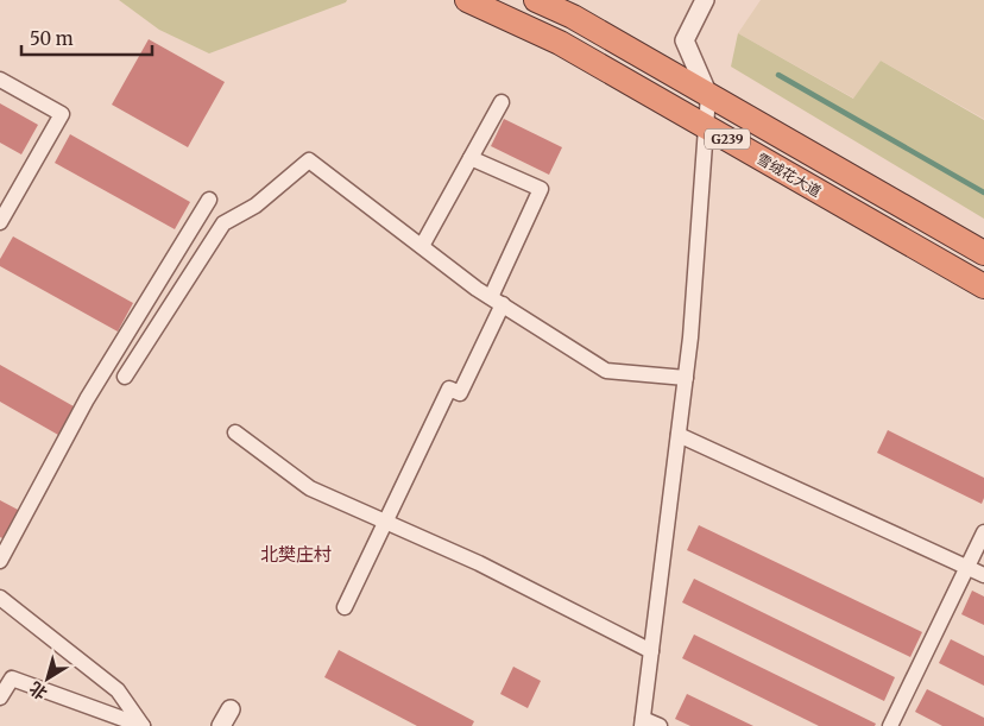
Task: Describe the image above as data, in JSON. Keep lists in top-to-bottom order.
{
  "streets": {
    "highway": ["G239", "雪绒花大道"]
  },
  "districts": ["北樊庄村"],
  "scale_bar": "50 m",
  "north": "bottom left"
}
